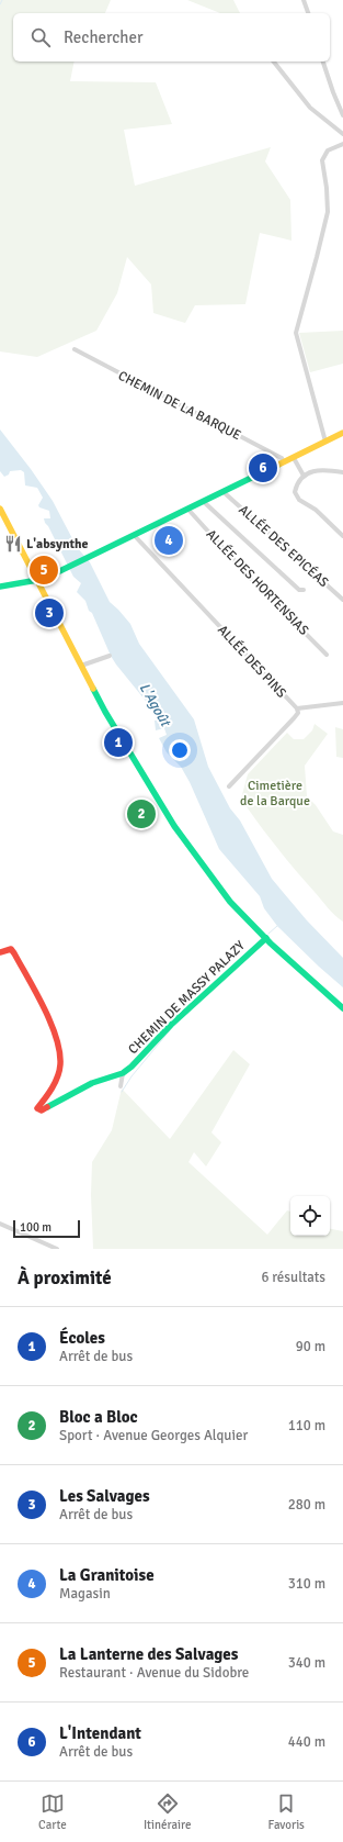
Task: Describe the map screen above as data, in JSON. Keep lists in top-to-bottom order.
{
  "streets": {
    "street": [
      "CHEMIN DE LA BARQUE",
      "ALLÉE DES EPICÉAS",
      "ALLÉE DES HORTENSIAS",
      "ALLÉE DES PINS",
      "CHEMIN DE MASSY PALAZY"
    ]
  },
  "water": ["L'Agoût"],
  "parks": ["Cimetière de la Barque"],
  "places": {
    "restaurant": ["L'absynthe"]
  },
  "scale_bar": "100 m",
  "page": {
    "search": "Rechercher",
    "pins": [
      "6",
      "4",
      "5",
      "3",
      "1",
      "2"
    ],
    "scale": "100 m",
    "heading": ["À proximité", "6 résultats"],
    "list": [
      {
        "mark": "1",
        "name": "Écoles",
        "note": "Arrêt de bus",
        "value": "90 m"
      },
      {
        "mark": "2",
        "name": "Bloc a Bloc",
        "note": "Sport · Avenue Georges Alquier",
        "value": "110 m"
      },
      {
        "mark": "3",
        "name": "Les Salvages",
        "note": "Arrêt de bus",
        "value": "280 m"
      },
      {
        "mark": "4",
        "name": "La Granitoise",
        "note": "Magasin",
        "value": "310 m"
      },
      {
        "mark": "5",
        "name": "La Lanterne des Salvages",
        "note": "Restaurant · Avenue du Sidobre",
        "value": "340 m"
      },
      {
        "mark": "6",
        "name": "L'Intendant",
        "note": "Arrêt de bus",
        "value": "440 m"
      }
    ],
    "nav": ["Carte", "Itinéraire", "Favoris"]
  }
}
